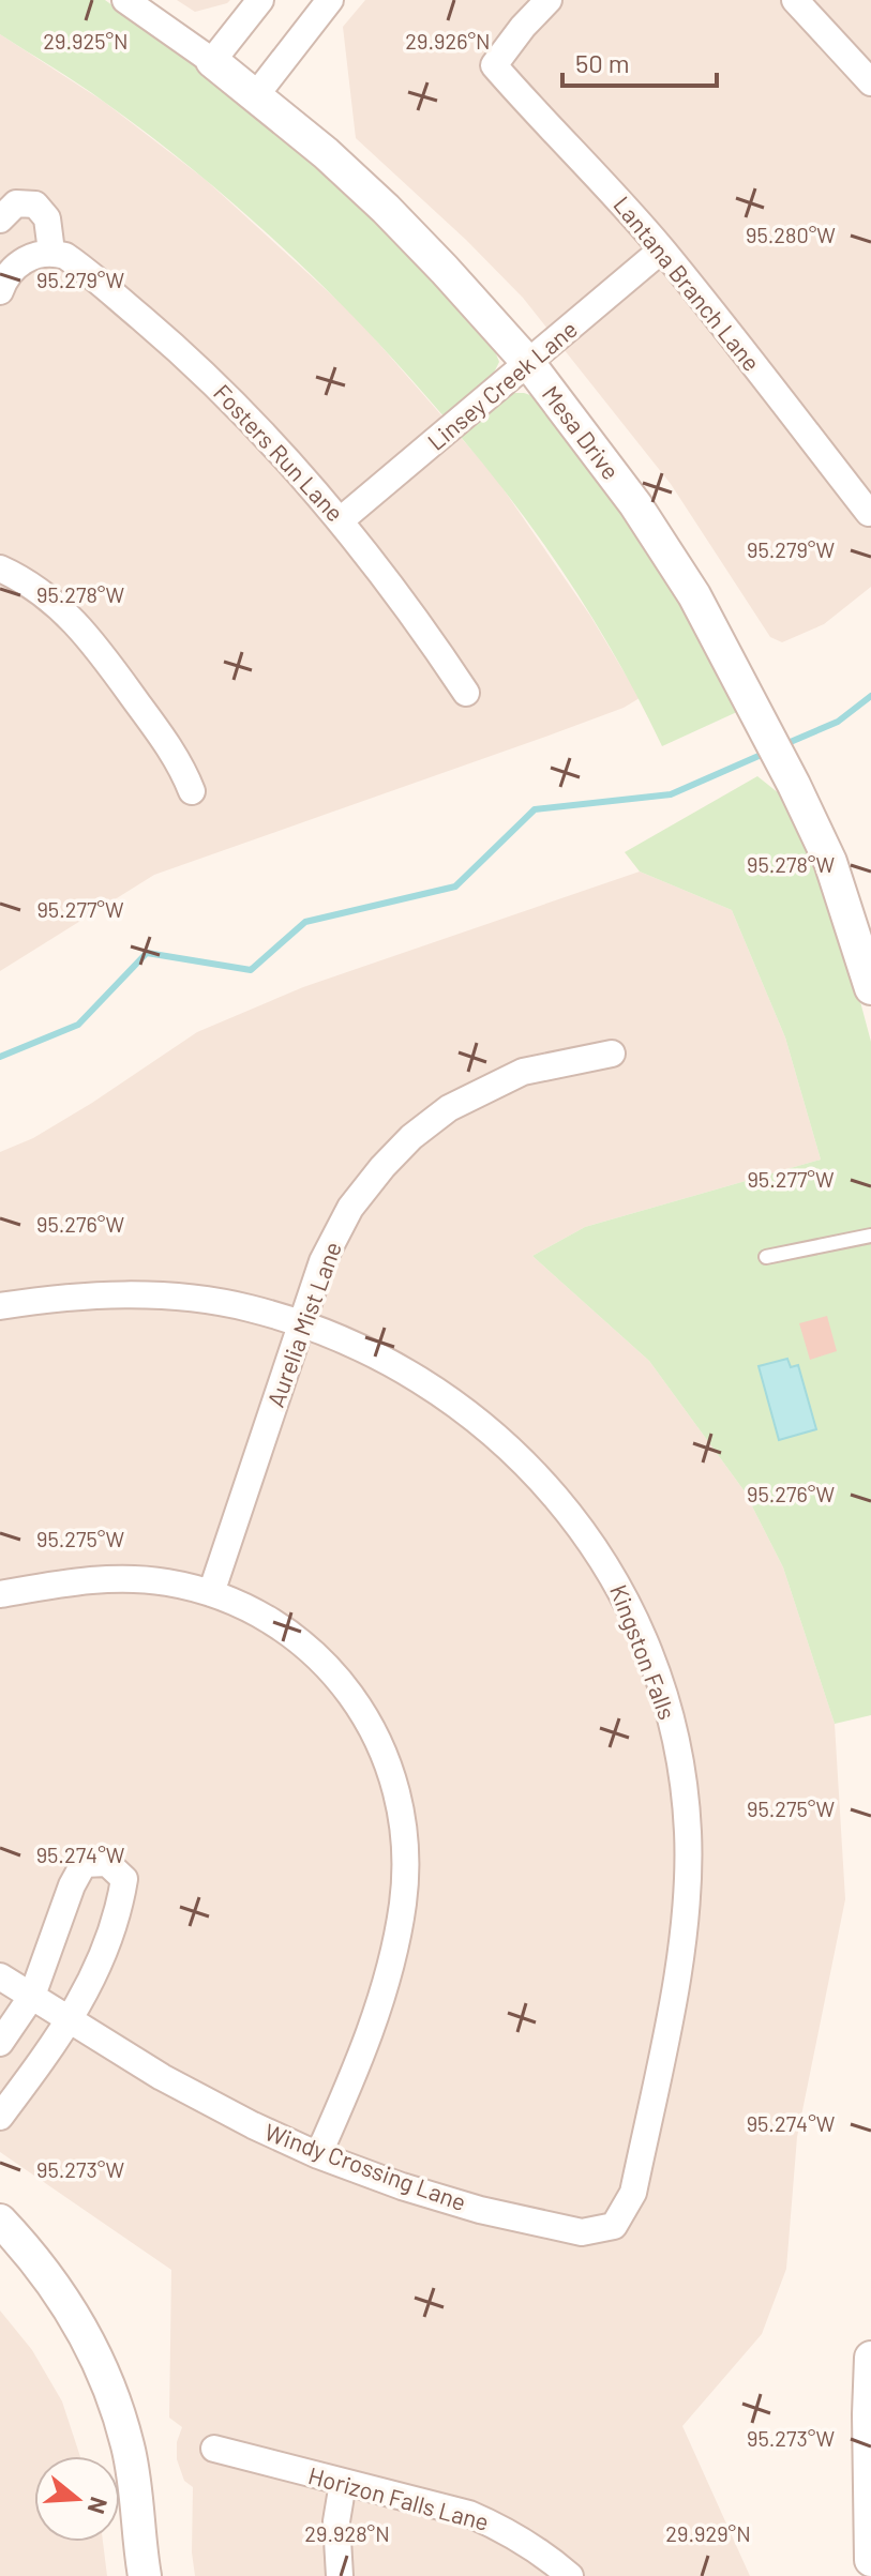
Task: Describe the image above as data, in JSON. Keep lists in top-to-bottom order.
{
  "streets": {
    "street": [
      "Lantana Branch Lane",
      "Linsey Creek Lane",
      "Mesa Drive",
      "Fosters Run Lane",
      "Aurelia Mist Lane",
      "Kingston Falls",
      "Windy Crossing Lane",
      "Horizon Falls Lane"
    ]
  },
  "crossings": [
    ["Lantana Branch Lane", "Linsey Creek Lane"],
    ["Linsey Creek Lane", "Mesa Drive"],
    ["Linsey Creek Lane", "Fosters Run Lane"],
    ["Aurelia Mist Lane", "Kingston Falls"],
    ["Kingston Falls", "Windy Crossing Lane"]
  ],
  "scale_bar": "50 m",
  "north": "right",
  "coordinates": [
    "29.925°N",
    "29.926°N",
    "95.280°W",
    "95.279°W",
    "95.278°W",
    "95.277°W",
    "95.276°W",
    "95.275°W",
    "95.274°W",
    "95.273°W",
    "29.928°N",
    "29.929°N"
  ]
}
